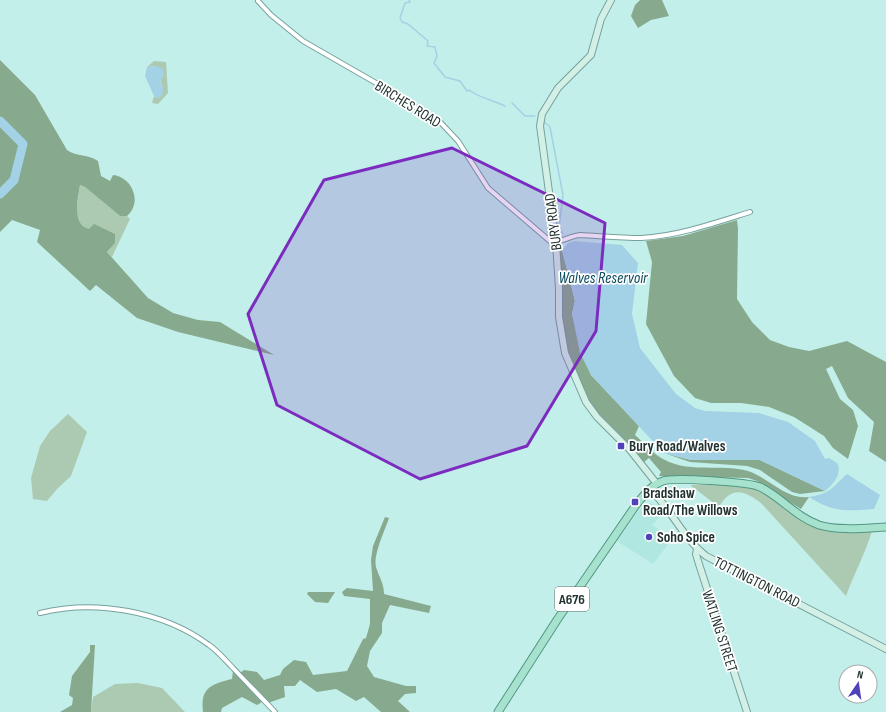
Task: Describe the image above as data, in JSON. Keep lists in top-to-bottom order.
{
  "streets": {
    "main road": ["A676"],
    "street": [
      "BIRCHES ROAD",
      "BURY ROAD",
      "TOTTINGTON ROAD",
      "WATLING STREET"
    ]
  },
  "crossings": [
    ["BIRCHES ROAD", "BURY ROAD"],
    ["BURY ROAD", "A676"],
    ["TOTTINGTON ROAD", "A676"],
    ["TOTTINGTON ROAD", "WATLING STREET"]
  ],
  "water": ["Walves Reservoir"],
  "places": {
    "transit": ["Bury Road/Walves", "Bradshaw Road/The Willows"],
    "other": ["Soho Spice"]
  },
  "north": "top"
}
